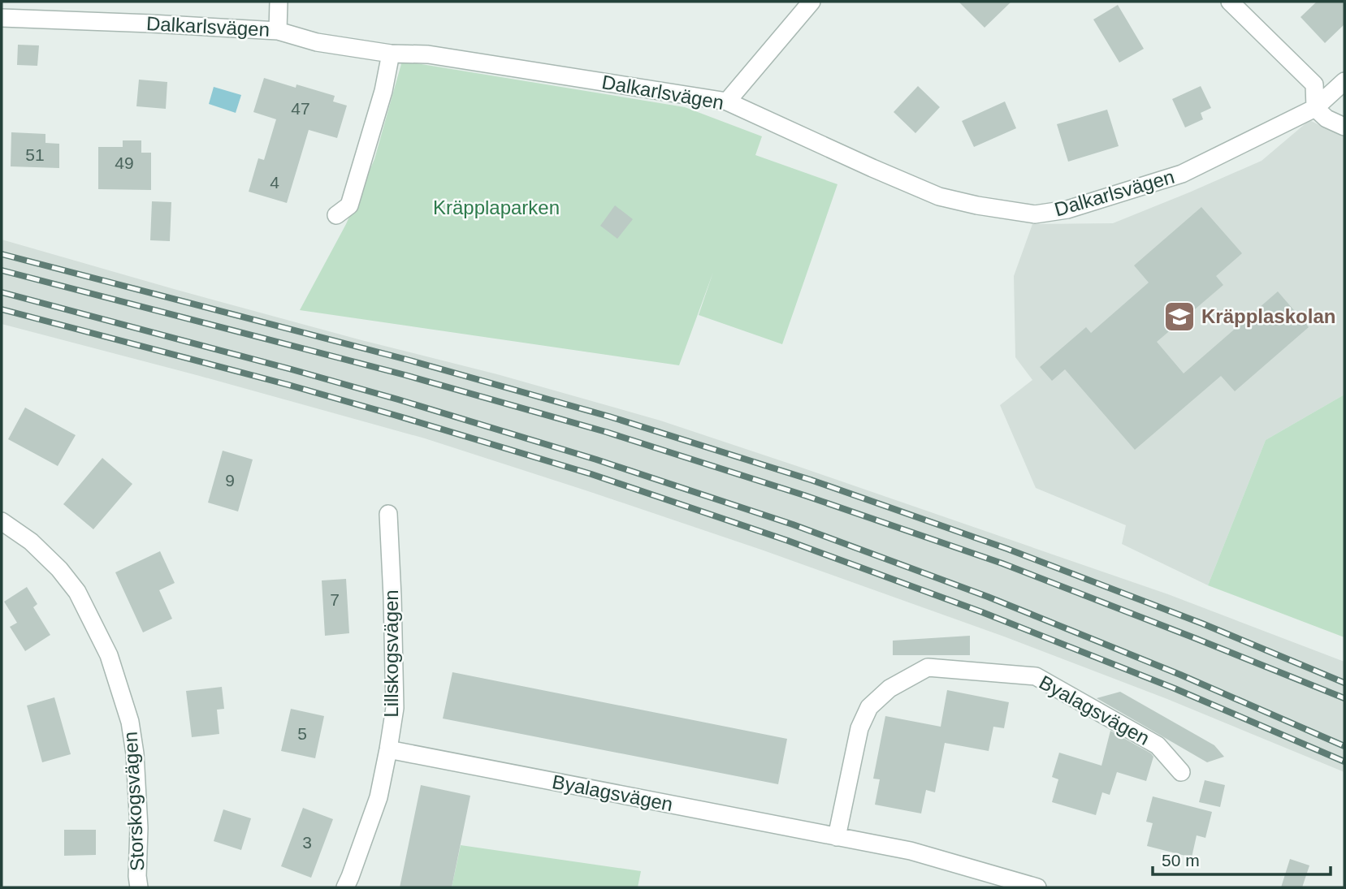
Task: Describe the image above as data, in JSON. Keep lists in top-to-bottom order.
{
  "streets": {
    "street": [
      "Dalkarlsvägen",
      "Lillskogsvägen",
      "Byalagsvägen",
      "Storskogsvägen"
    ]
  },
  "crossings": [
    ["Lillskogsvägen", "Byalagsvägen"]
  ],
  "parks": ["Kräpplaparken"],
  "places": {
    "school or university": ["Kräpplaskolan"]
  },
  "house_numbers": [
    "47",
    "51",
    "49",
    "4",
    "9",
    "7",
    "5",
    "3"
  ],
  "scale_bar": "50 m"
}
